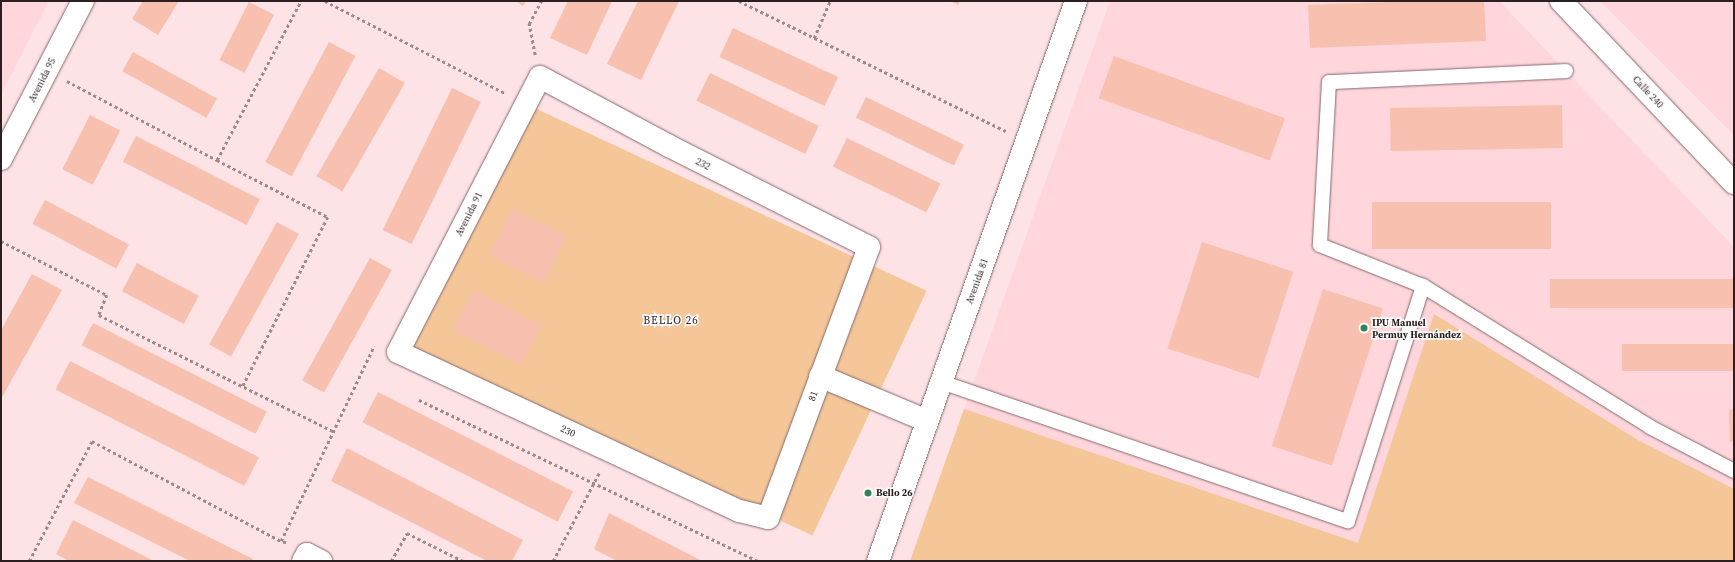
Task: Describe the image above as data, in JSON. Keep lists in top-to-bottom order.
{
  "streets": {
    "street": [
      "Avenida 95",
      "Calle 240",
      "232",
      "Avenida 91",
      "Avenida 81",
      "81",
      "230"
    ]
  },
  "crossings": [
    ["232", "Avenida 91"],
    ["232", "81"],
    ["Avenida 91", "230"],
    ["81", "230"]
  ],
  "districts": ["BELLO 26"],
  "places": ["IPU Manuel Permuy Hernández", "Bello 26"]
}
